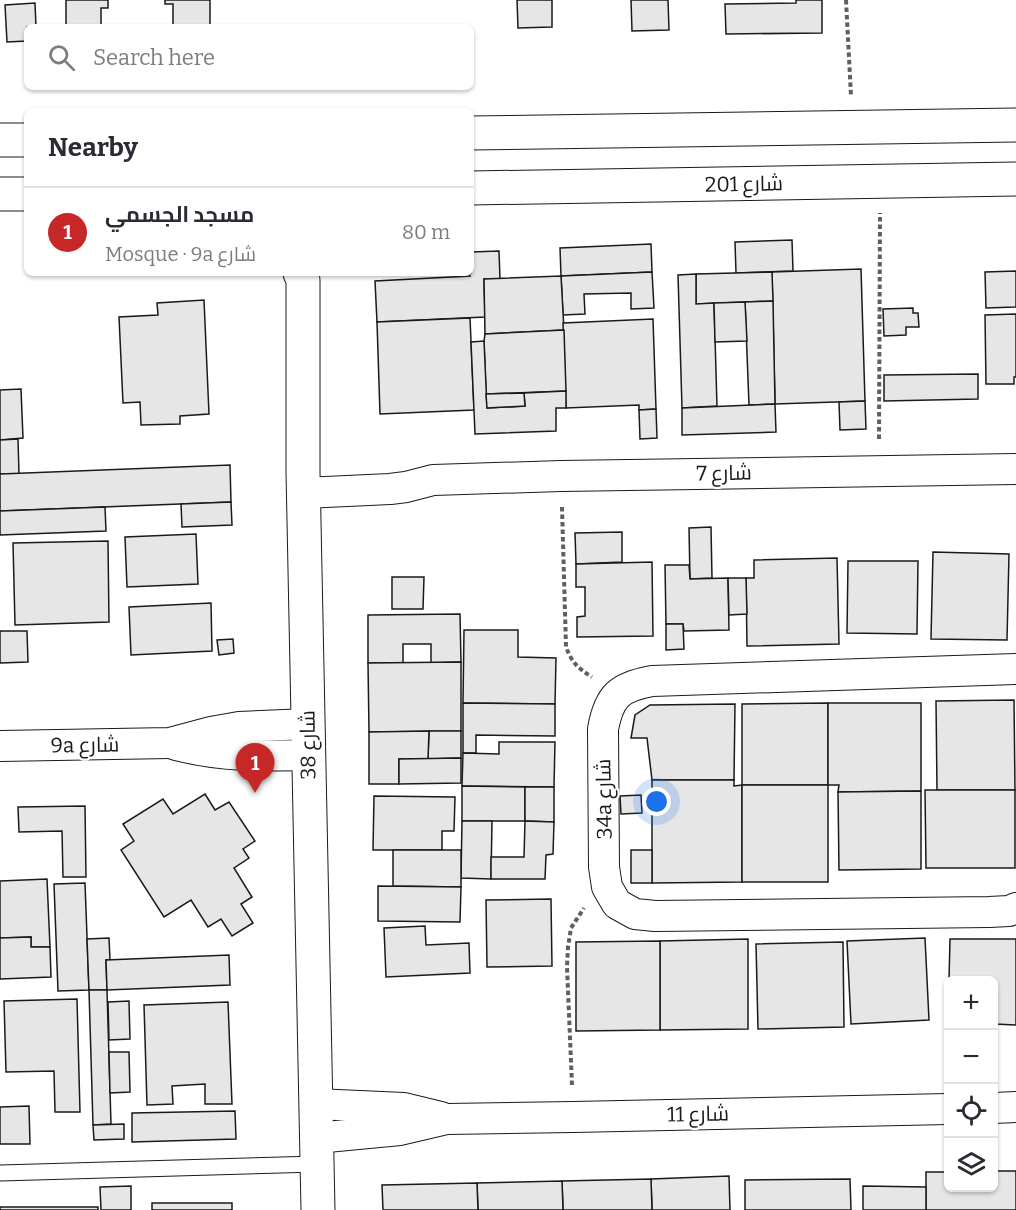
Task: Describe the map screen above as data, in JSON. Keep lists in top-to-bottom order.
{
  "streets": {
    "street": [
      "شارع 201",
      "شارع 7",
      "9a شارع",
      "شارع 38",
      "34a شارع",
      "شارع 11"
    ]
  },
  "crossings": [
    ["شارع 7", "شارع 38"],
    ["9a شارع", "شارع 38"],
    ["شارع 38", "شارع 11"]
  ],
  "page": {
    "search": "Search here",
    "heading": "Nearby",
    "list": [
      {
        "mark": "1",
        "name": "مسجد الجسمي",
        "note": "Mosque · 9a شارع",
        "value": "80 m"
      }
    ],
    "pins": "1",
    "map_buttons": ["+", "−"]
  }
}
